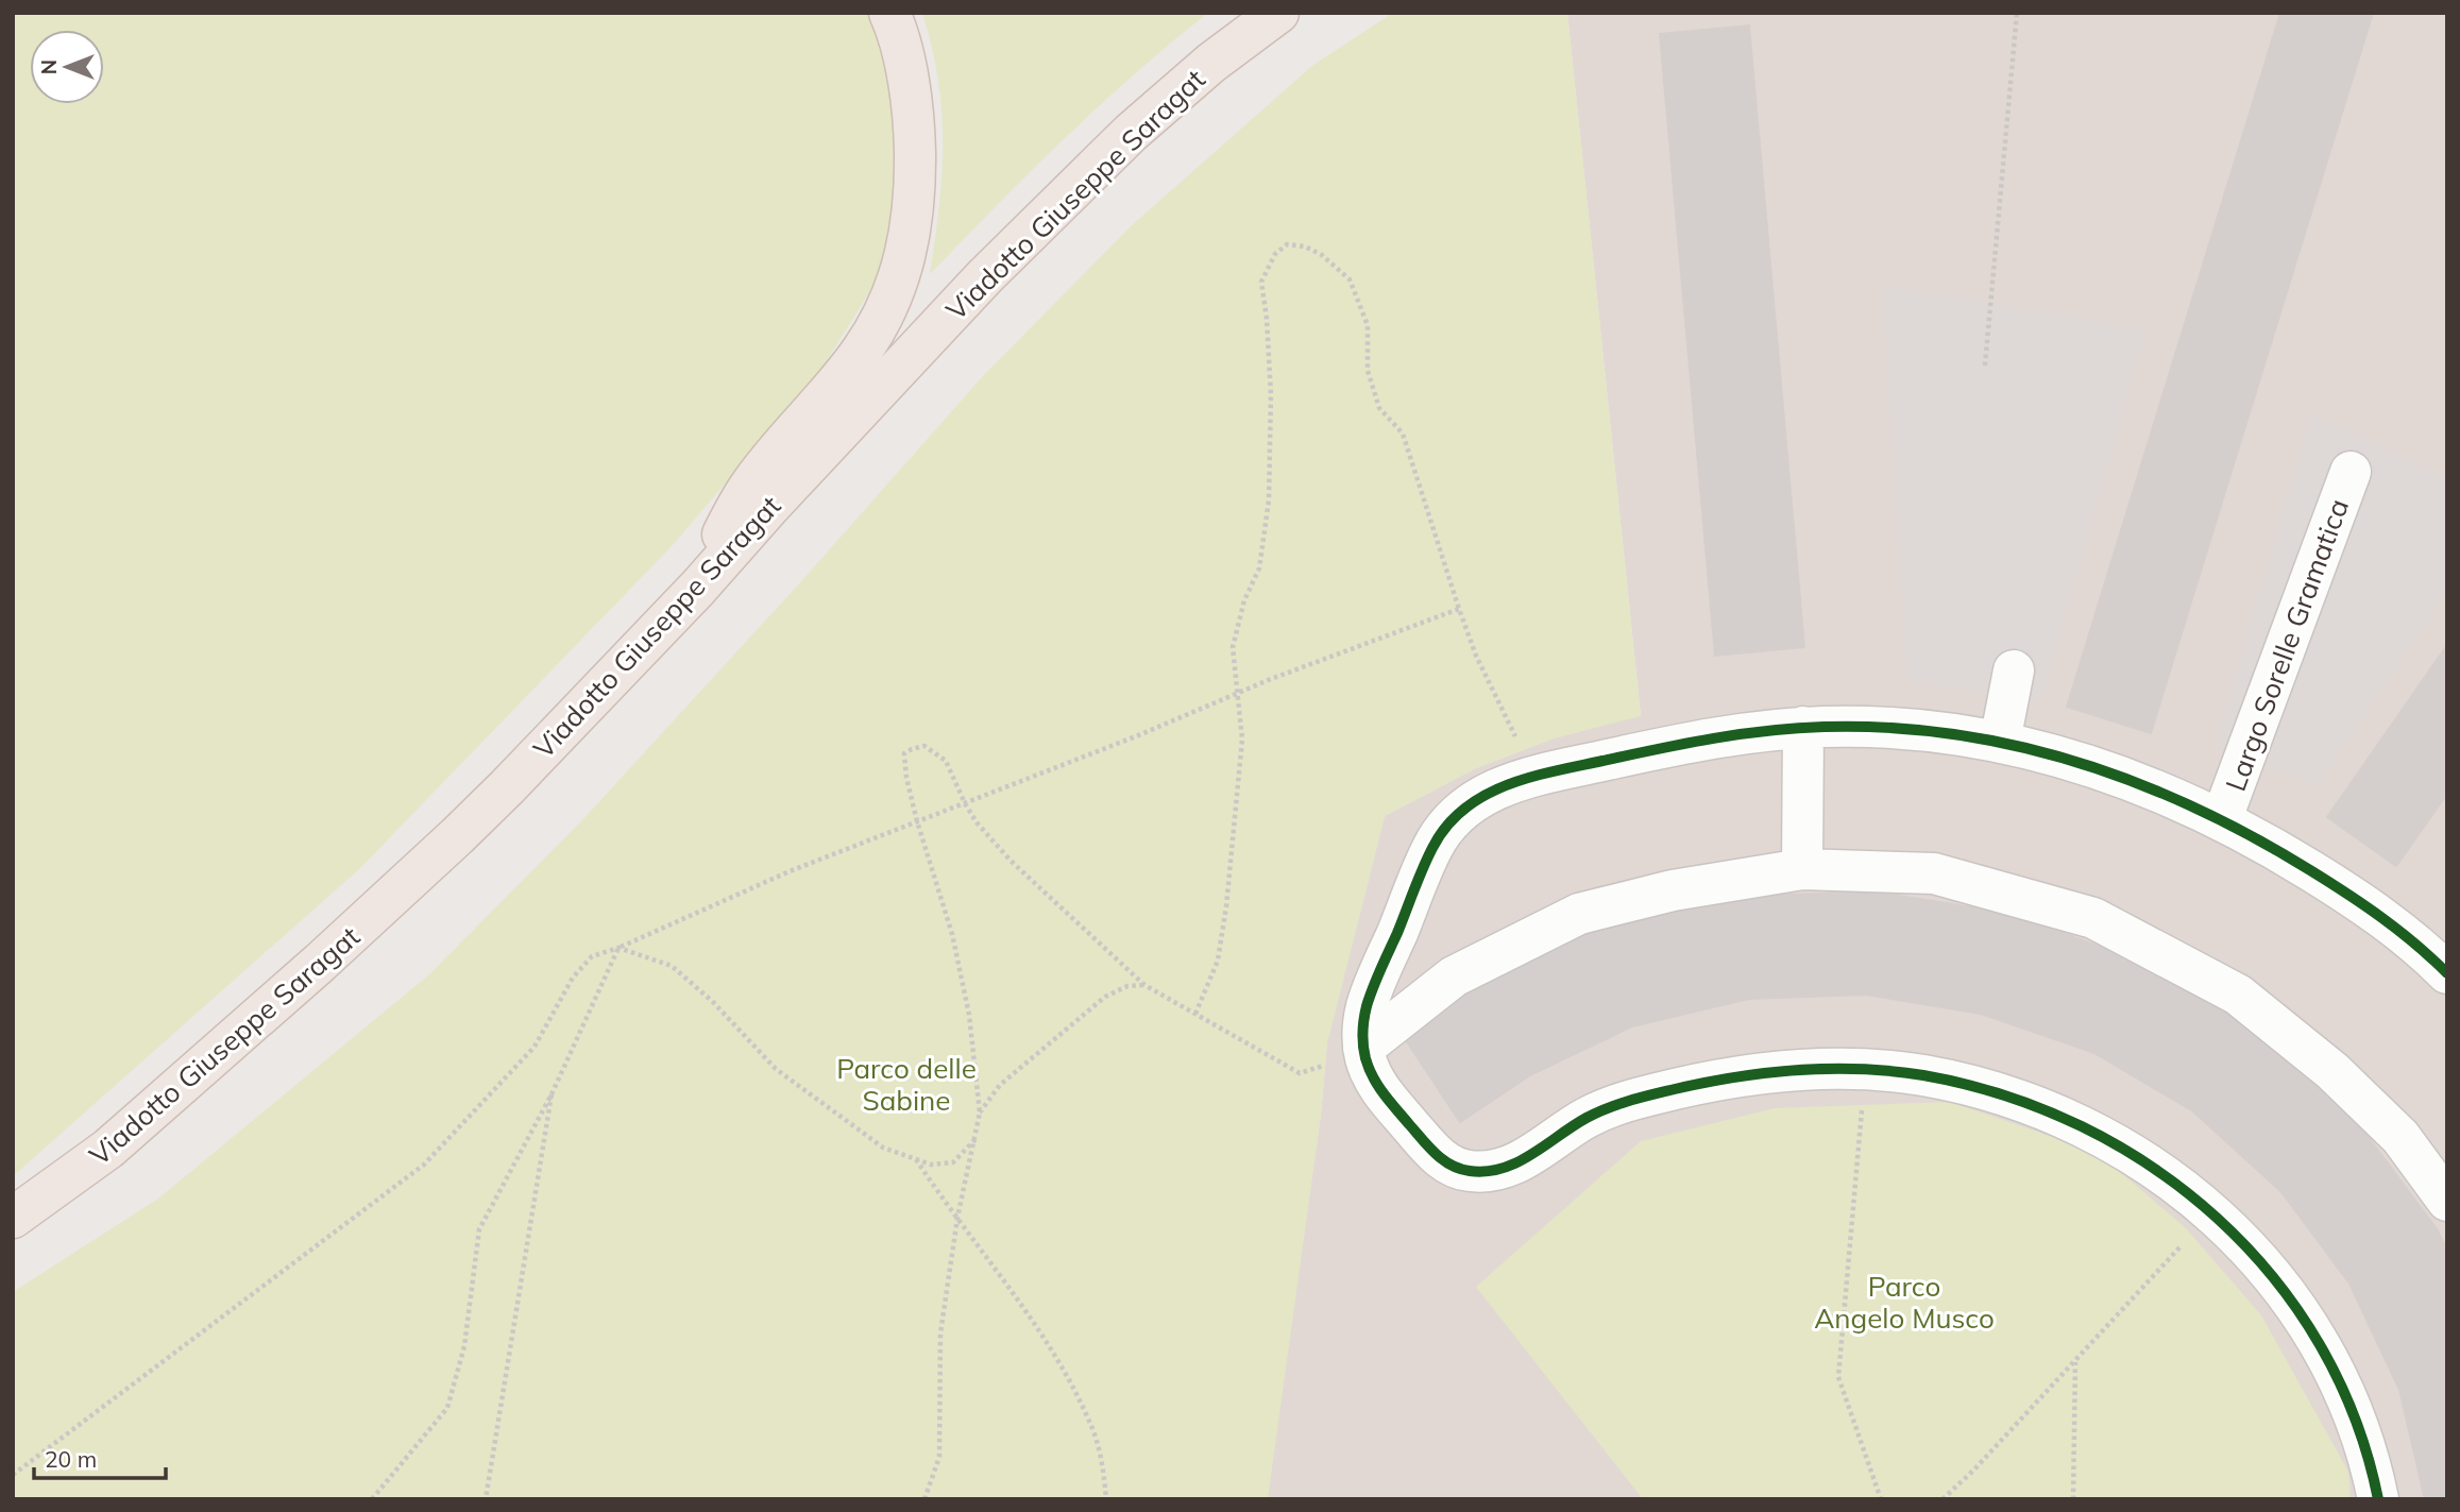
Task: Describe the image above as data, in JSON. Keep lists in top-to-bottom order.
{
  "streets": {
    "main road": ["Viadotto Giuseppe Saragat"],
    "street": ["Largo Sorelle Gramatica"]
  },
  "parks": ["Parco delle Sabine", "Parco Angelo Musco"],
  "scale_bar": "20 m",
  "north": "left"
}
